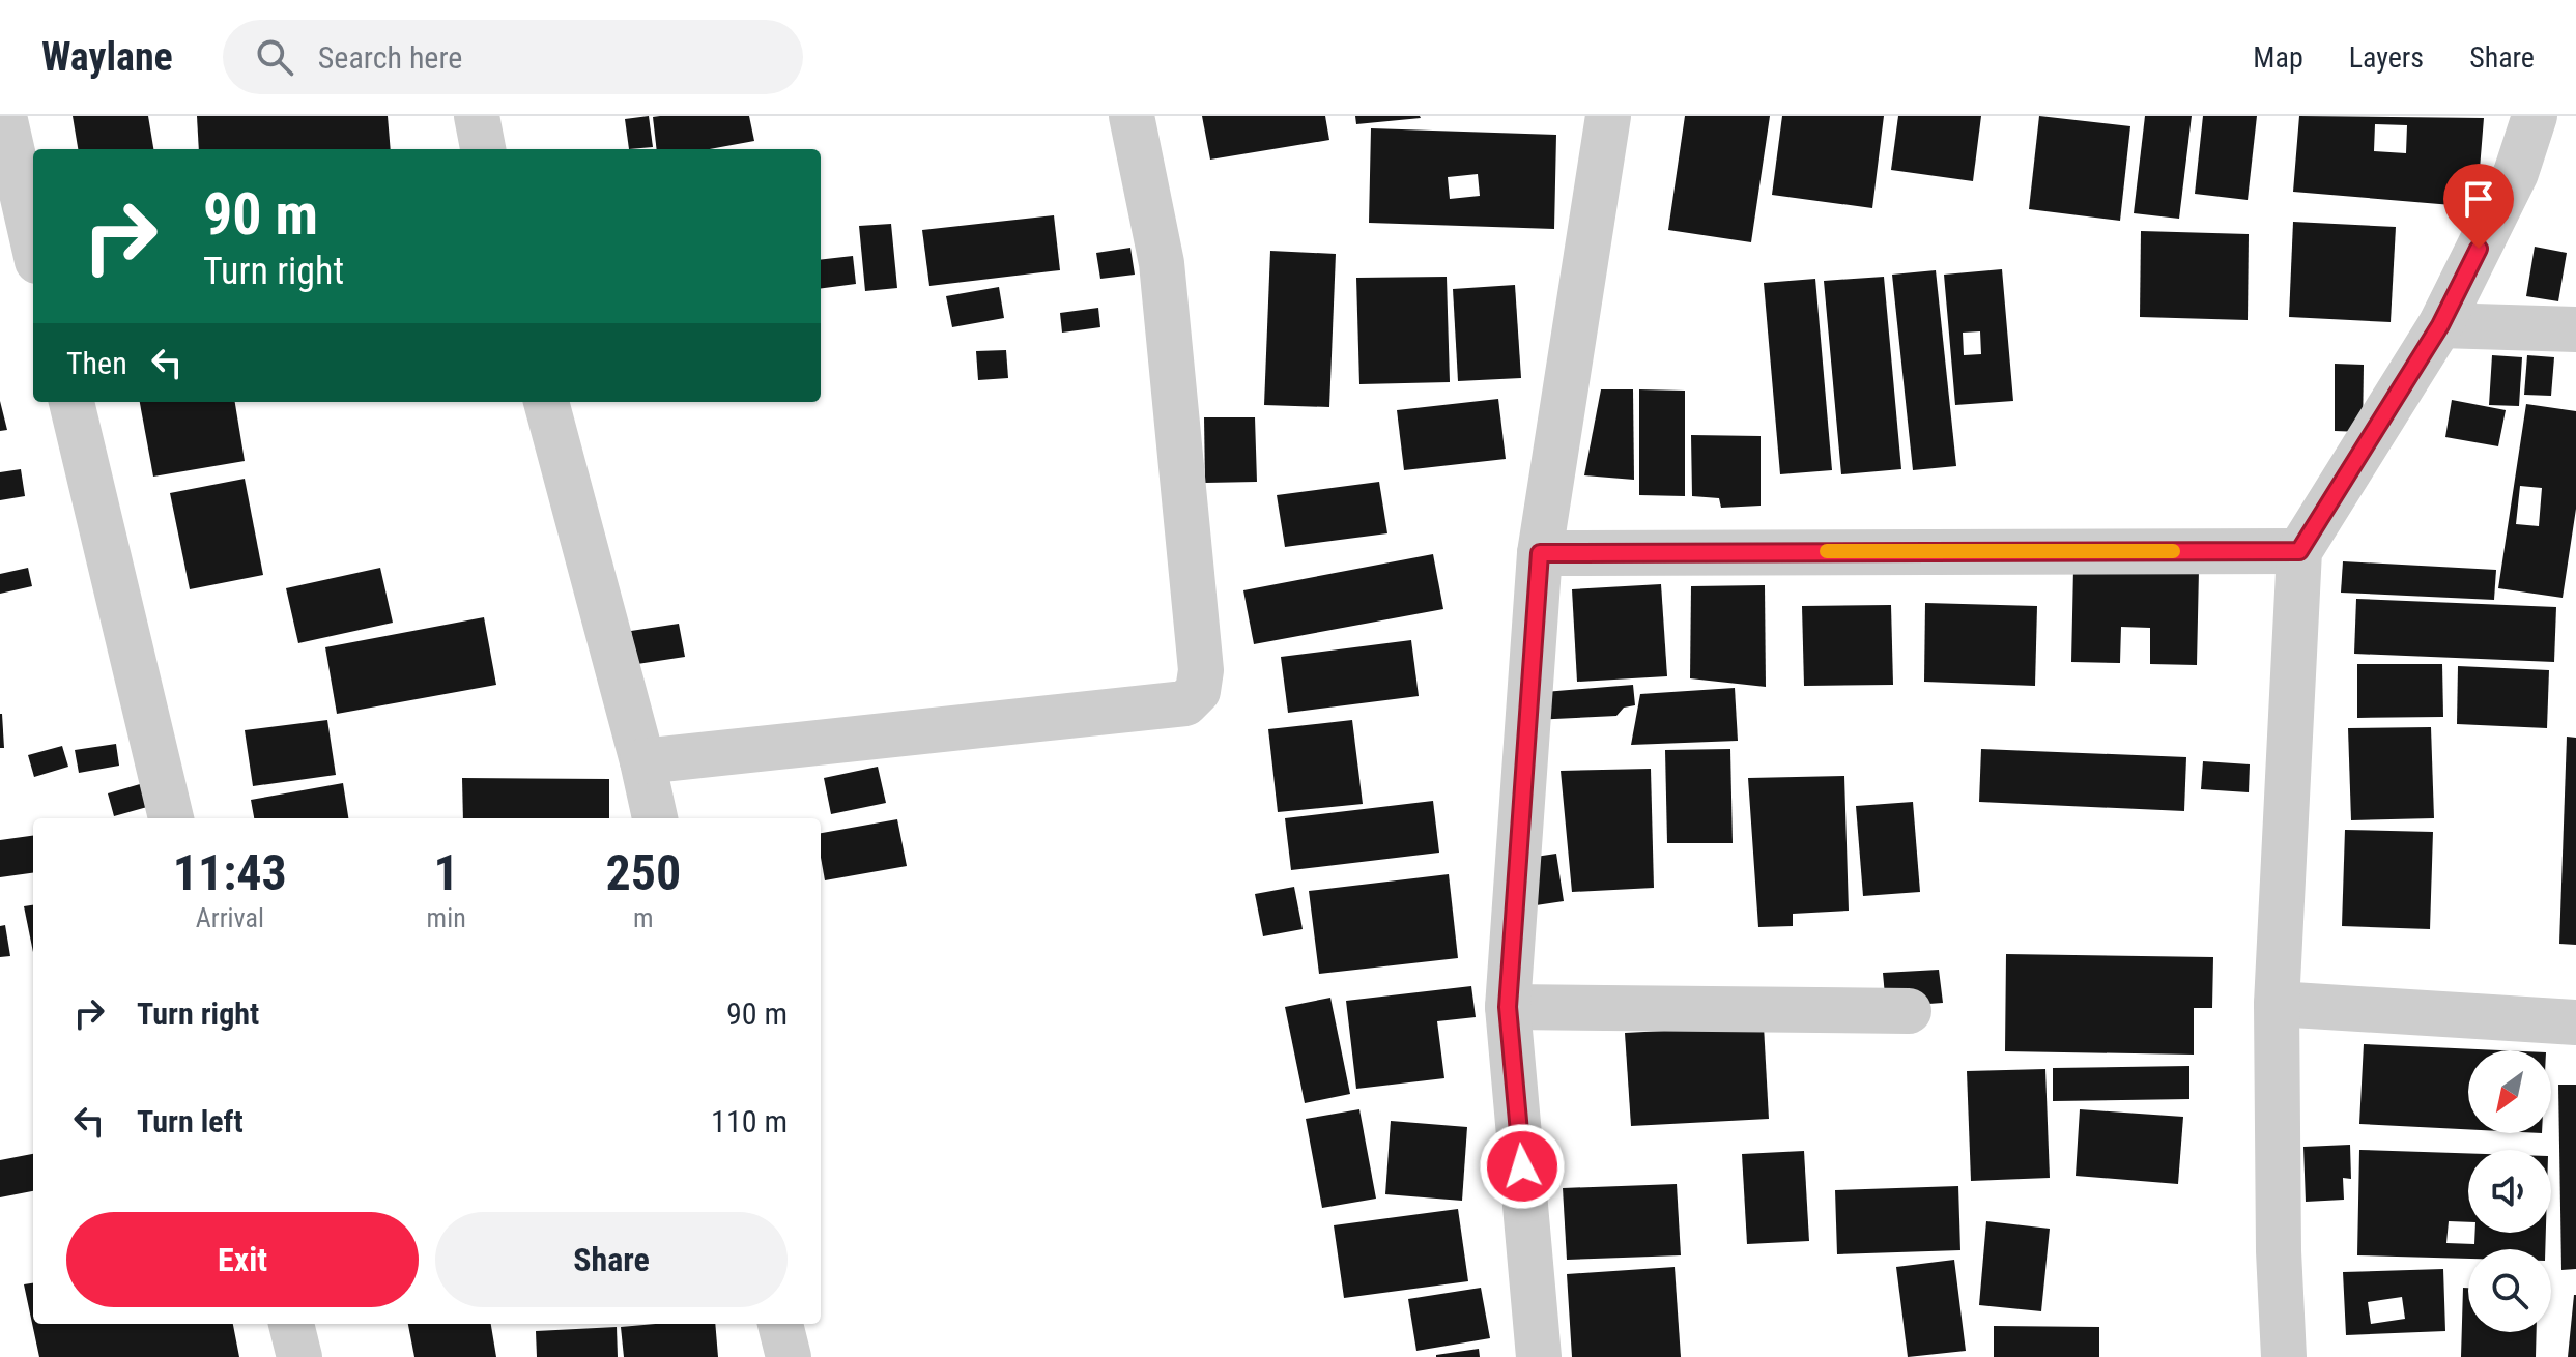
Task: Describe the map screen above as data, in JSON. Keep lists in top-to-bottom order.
{
  "north": "bottom left",
  "page": {
    "header": "Waylane",
    "search": "Search here",
    "nav": ["Map", "Layers", "Share"],
    "turn": ["90 m", "Turn right"],
    "then": "Then",
    "eta": [
      "11:43",
      "Arrival",
      "1",
      "min",
      "250",
      "m"
    ],
    "list": [
      {
        "name": "Turn right",
        "value": "90 m"
      },
      {
        "name": "Turn left",
        "value": "110 m"
      }
    ],
    "buttons": ["Exit", "Share"]
  }
}
